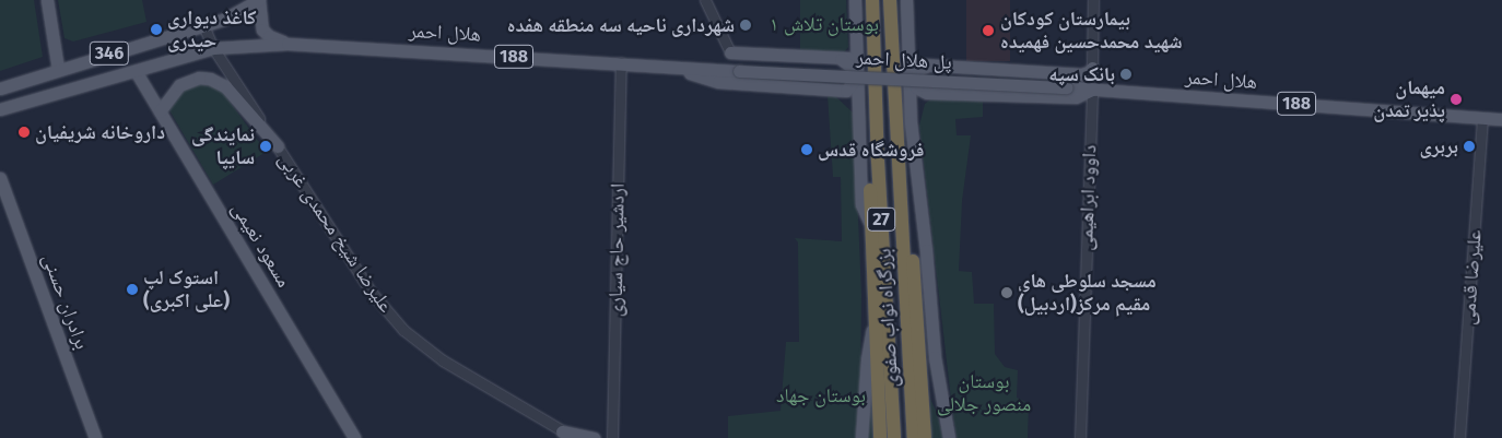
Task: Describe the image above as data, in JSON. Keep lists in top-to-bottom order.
{
  "streets": {
    "highway": ["27", "بزرگراه نواب صفوی"],
    "main road": [
      "هلال احمر",
      "346",
      "188",
      "پل هلال احمر",
      "مسعود نعیمی",
      "برادران حسنی"
    ],
    "street": [
      "داوود ابراهیمی",
      "علیرضا شیخ محمدی غربی",
      "اردشیر حاج سیاری",
      "علیرضا قدمی"
    ]
  },
  "crossings": [
    ["هلال احمر", "346"],
    ["هلال احمر", "188"],
    ["هلال احمر", "پل هلال احمر"],
    ["هلال احمر", "داوود ابراهیمی"],
    ["هلال احمر", "علیرضا شیخ محمدی غربی"],
    ["هلال احمر", "اردشیر حاج سیاری"],
    ["هلال احمر", "علیرضا قدمی"],
    ["346", "188"],
    ["346", "علیرضا شیخ محمدی غربی"],
    ["346", "مسعود نعیمی"]
  ],
  "parks": ["بوستان تلاش ۱", "بوستان منصور جلالی", "بوستان جهاد"],
  "places": [
    "شهرداری ناحیه سه منطقه هفده",
    "کاغذ دیواری حیدری",
    "بیمارستان کودکان شهید محمدحسین فهمیده",
    "بانک سپه",
    "میهمان پذیر تمدن",
    "داروخانه شریفیان",
    "نمایندگی سایپا",
    "بربری",
    "فروشگاه قدس",
    "استوک لپ (علی اکبری)",
    "مسجد سلوطی های مقیم مرکز(اردبیل)"
  ]
}
